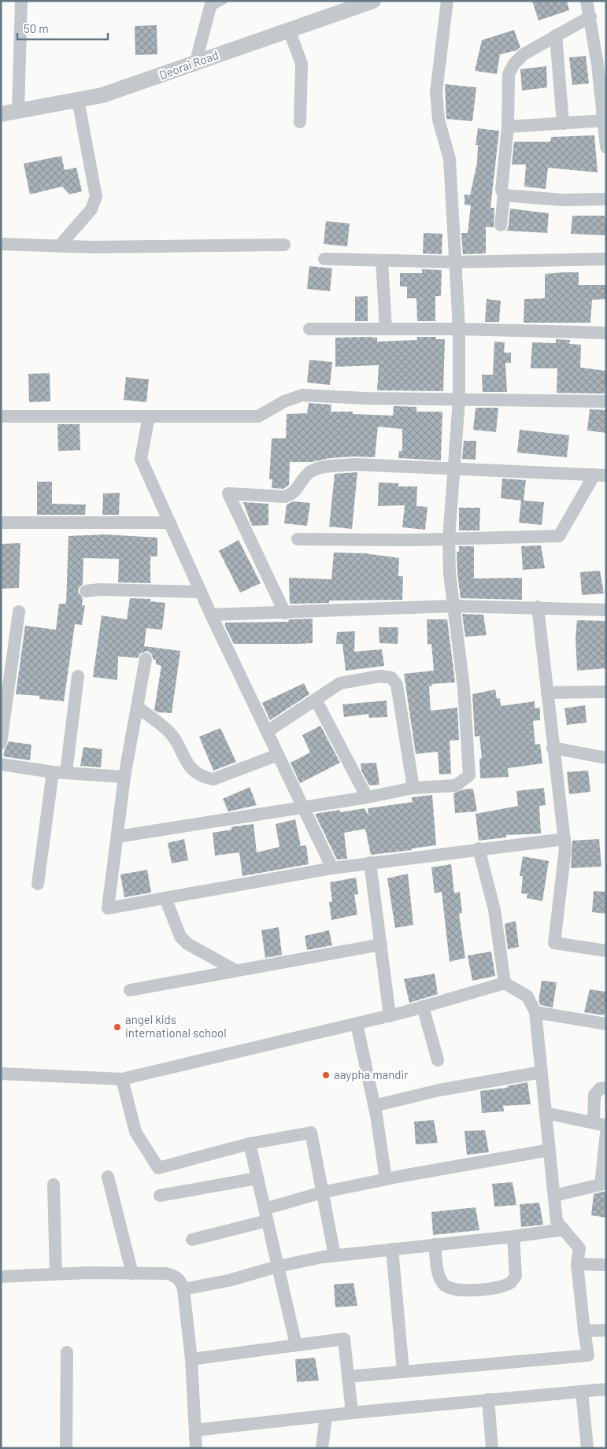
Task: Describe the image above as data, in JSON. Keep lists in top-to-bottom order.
{
  "streets": {
    "street": ["Deorai Road"]
  },
  "places": ["angel kids international school", "aaypha mandir"],
  "scale_bar": "50 m"
}
